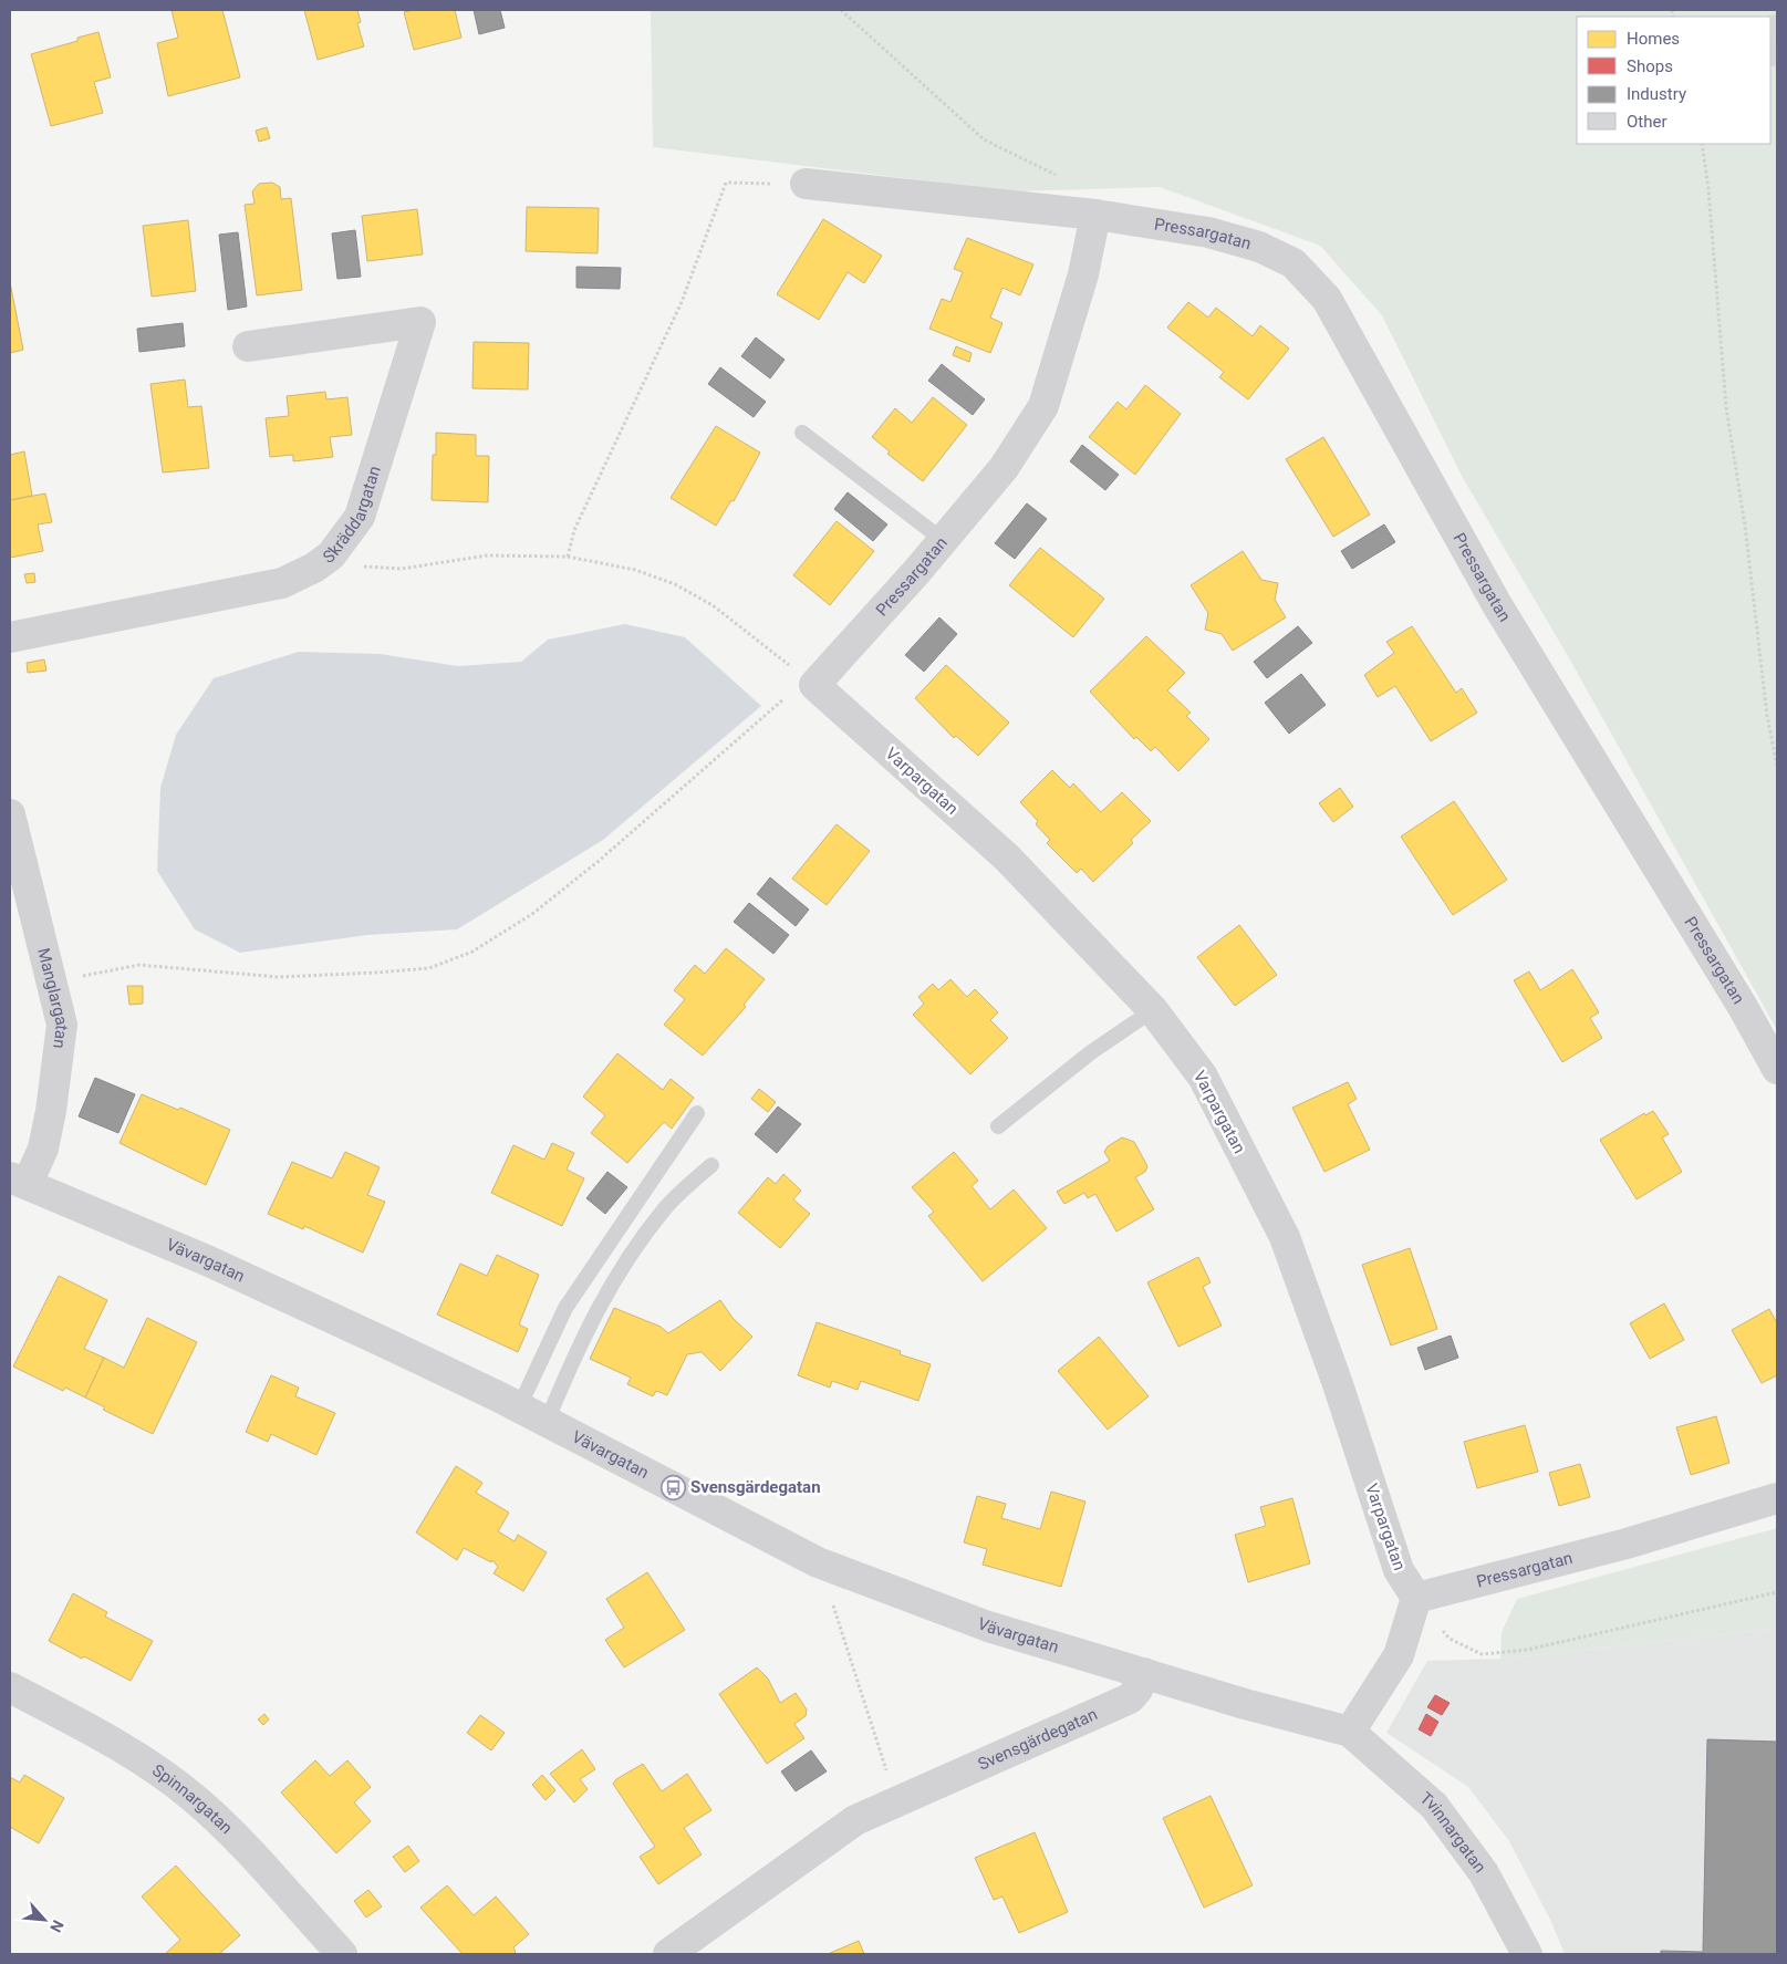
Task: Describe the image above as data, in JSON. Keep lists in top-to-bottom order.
{
  "streets": {
    "street": [
      "Pressargatan",
      "Skräddargatan",
      "Varpargatan",
      "Manglargatan",
      "Vävargatan",
      "Svensgärdegatan",
      "Spinnargatan",
      "Tvinnargatan"
    ]
  },
  "crossings": [
    ["Pressargatan", "Varpargatan"],
    ["Manglargatan", "Vävargatan"],
    ["Vävargatan", "Svensgärdegatan"],
    ["Vävargatan", "Tvinnargatan"]
  ],
  "places": {
    "bus stop": ["Svensgärdegatan"]
  },
  "legend": [
    "Homes",
    "Shops",
    "Industry",
    "Other"
  ],
  "north": "bottom right"
}
